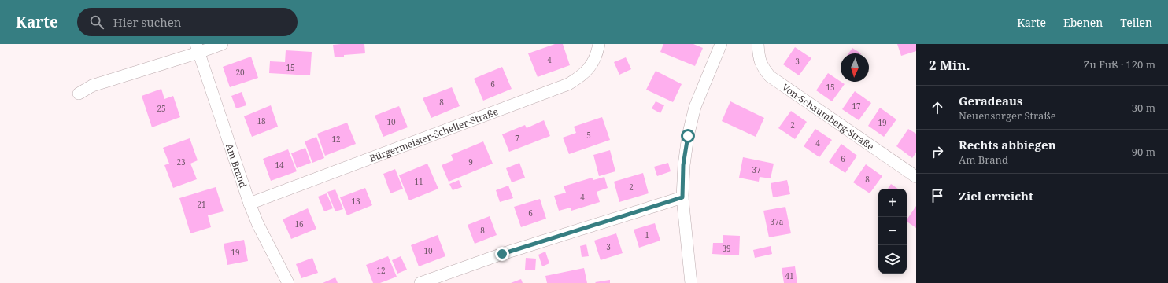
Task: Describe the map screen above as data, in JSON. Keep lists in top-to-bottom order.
{
  "streets": {
    "street": ["Von-Schaumberg-Straße", "Bürgermeister-Scheller-Straße", "Am Brand"]
  },
  "crossings": [
    ["Bürgermeister-Scheller-Straße", "Am Brand"]
  ],
  "house_numbers": [
    "4",
    "3",
    "15",
    "20",
    "6",
    "15",
    "8",
    "17",
    "25",
    "18",
    "10",
    "19",
    "2",
    "5",
    "7",
    "12",
    "4",
    "6",
    "23",
    "9",
    "14",
    "37",
    "8",
    "11",
    "2",
    "4",
    "13",
    "21",
    "6",
    "37a",
    "16",
    "8",
    "1",
    "3",
    "39",
    "10",
    "19",
    "12",
    "41"
  ],
  "north": "bottom",
  "page": {
    "header": "Karte",
    "search": "Hier suchen",
    "nav": ["Karte", "Ebenen", "Teilen"],
    "heading": ["2 Min.", "Zu Fuß · 120 m"],
    "list": [
      ["Geradeaus", "Neuensorger Straße", "30 m"],
      ["Rechts abbiegen", "Am Brand", "90 m"],
      "Ziel erreicht"
    ],
    "map_buttons": ["+", "−"]
  }
}
